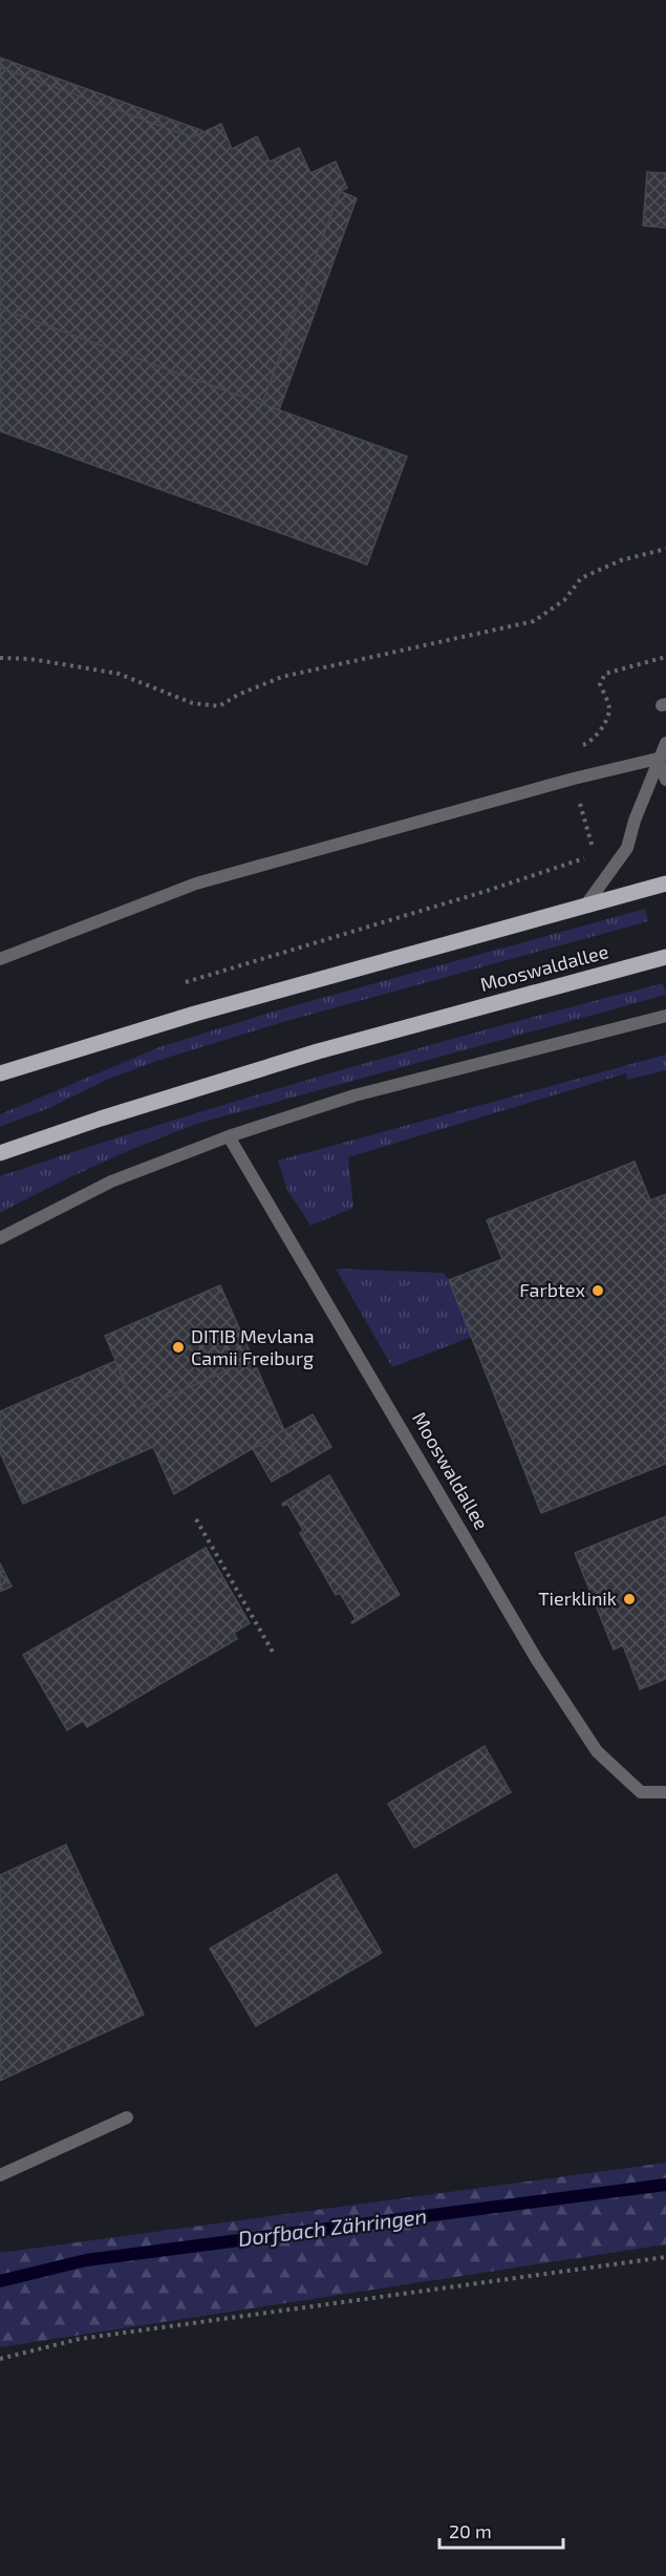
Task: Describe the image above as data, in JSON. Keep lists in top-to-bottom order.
{
  "streets": {
    "main road": ["Mooswaldallee"]
  },
  "water": ["Dorfbach Zähringen"],
  "places": ["Farbtex", "DITIB Mevlana Camii Freiburg", "Tierklinik"],
  "scale_bar": "20 m"
}
